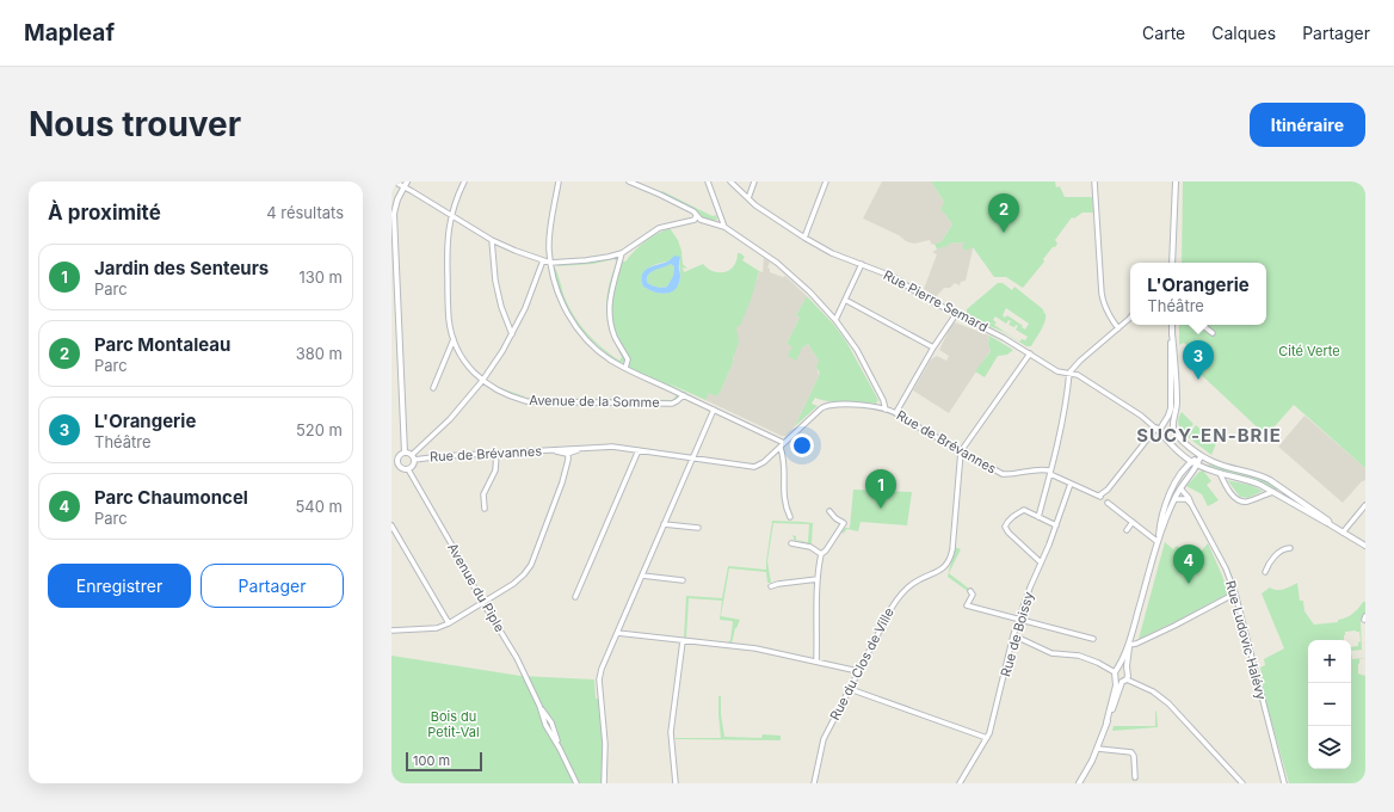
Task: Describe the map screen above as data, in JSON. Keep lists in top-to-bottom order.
{
  "streets": {
    "street": [
      "Rue Pierre Semard",
      "Avenue de la Somme",
      "Rue de Brévannes",
      "Avenue du Piple",
      "Rue de Boissy",
      "Rue Ludovic Halévy",
      "Rue du Clos de Ville"
    ]
  },
  "crossings": [
    ["Rue de Brévannes", "Avenue du Piple"],
    ["Rue de Brévannes", "Rue du Clos de Ville"]
  ],
  "districts": ["SUCY-EN-BRIE"],
  "parks": ["Cité Verte", "Bois du Petit-Val"],
  "scale_bar": "100 m",
  "page": {
    "header": "Mapleaf",
    "nav": ["Carte", "Calques", "Partager"],
    "buttons": [
      "Itinéraire",
      ["Enregistrer", "Partager"]
    ],
    "title": "Nous trouver",
    "heading": ["À proximité", "4 résultats"],
    "pins": [
      "2",
      "3",
      "1",
      "4"
    ],
    "list": [
      {
        "mark": "1",
        "name": "Jardin des Senteurs",
        "note": "Parc",
        "value": "130 m"
      },
      {
        "mark": "2",
        "name": "Parc Montaleau",
        "note": "Parc",
        "value": "380 m"
      },
      {
        "mark": "3",
        "name": "L'Orangerie",
        "note": "Théâtre",
        "value": "520 m"
      },
      {
        "mark": "4",
        "name": "Parc Chaumoncel",
        "note": "Parc",
        "value": "540 m"
      }
    ],
    "popup": ["L'Orangerie", "Théâtre"],
    "map_buttons": ["+", "−"],
    "scale": "100 m"
  }
}
